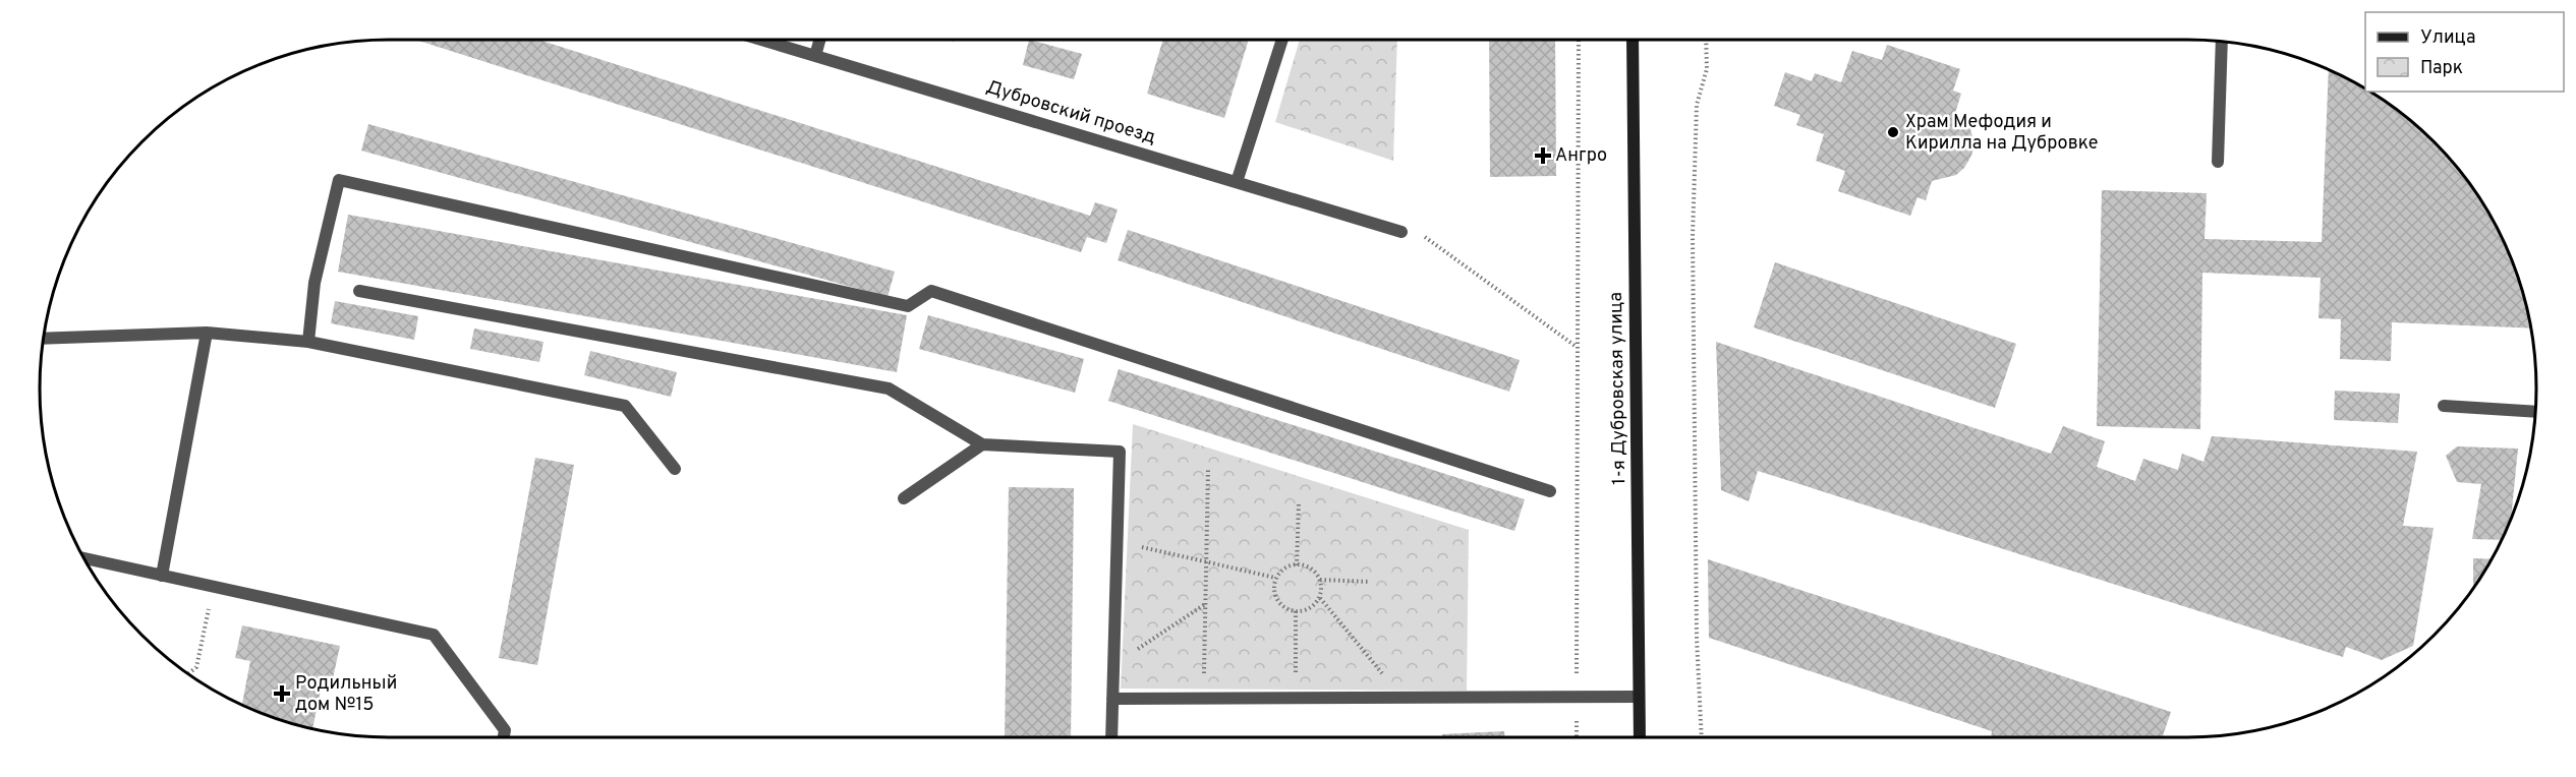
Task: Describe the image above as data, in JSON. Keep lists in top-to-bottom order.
{
  "streets": {
    "main road": ["1-я Дубровская улица"],
    "lane": ["Дубровский проезд"]
  },
  "places": {
    "other": ["Храм Мефодия и Кирилла на Дубровке"],
    "health": ["Ангро", "Родильный дом №15"]
  },
  "legend": ["Улица", "Парк"]
}
